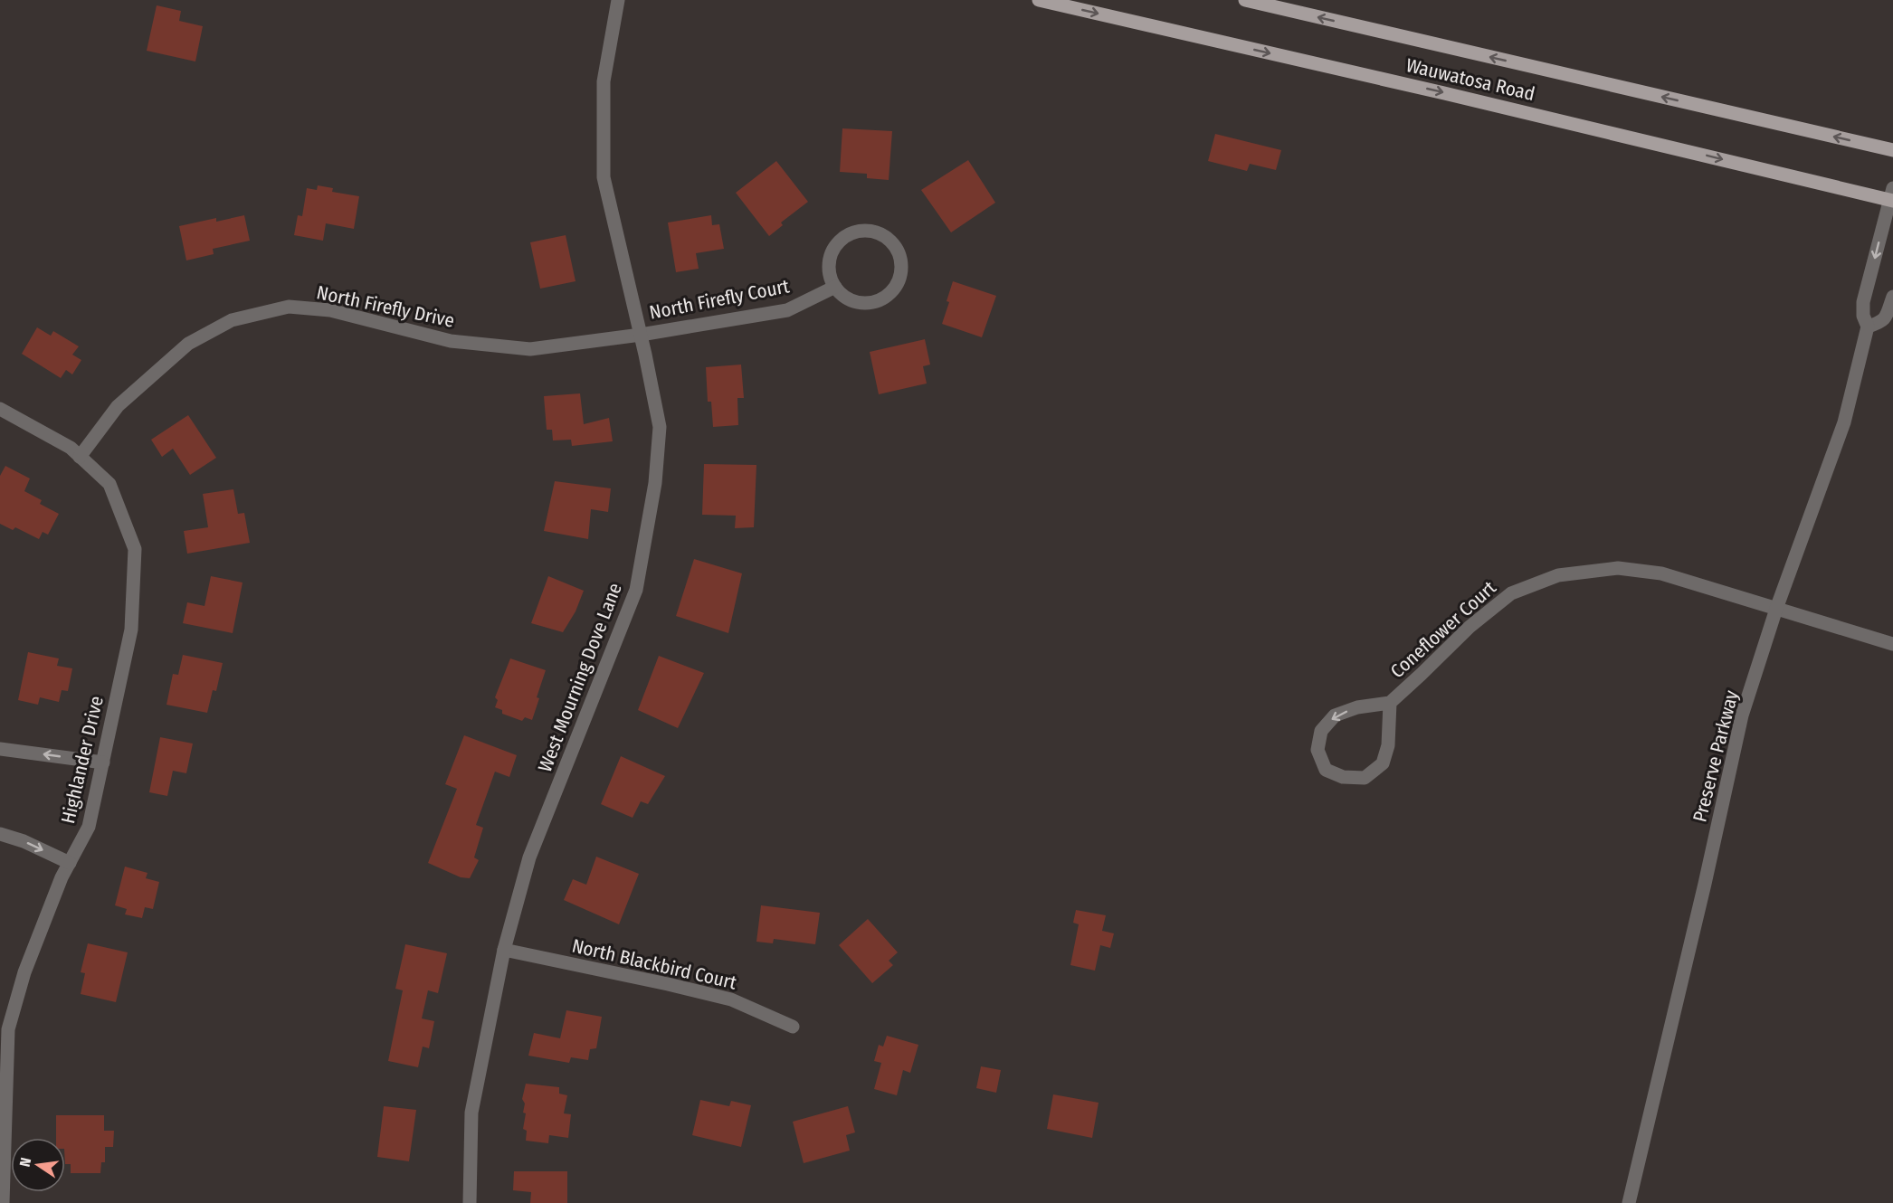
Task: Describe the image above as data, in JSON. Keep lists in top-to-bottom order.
{
  "streets": {
    "main road": ["Wauwatosa Road"],
    "street": [
      "North Firefly Court",
      "North Firefly Drive",
      "Coneflower Court",
      "West Mourning Dove Lane",
      "Preserve Parkway",
      "Highlander Drive",
      "North Blackbird Court"
    ]
  },
  "crossings": [
    ["Wauwatosa Road", "Preserve Parkway"],
    ["North Firefly Court", "North Firefly Drive"],
    ["North Firefly Court", "West Mourning Dove Lane"],
    ["North Firefly Drive", "West Mourning Dove Lane"],
    ["North Firefly Drive", "Highlander Drive"],
    ["Coneflower Court", "Preserve Parkway"],
    ["West Mourning Dove Lane", "North Blackbird Court"]
  ],
  "north": "left"
}
